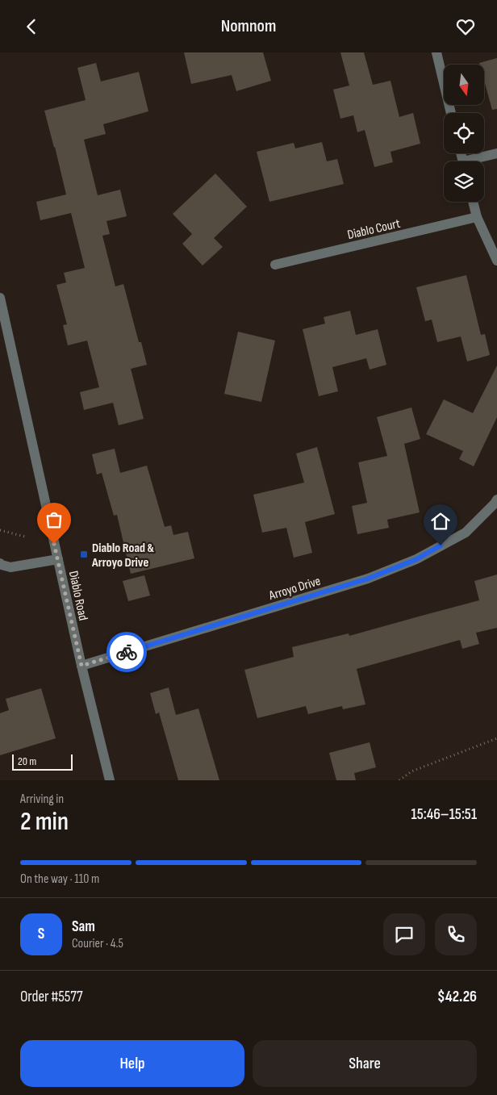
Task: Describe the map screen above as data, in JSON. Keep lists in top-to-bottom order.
{
  "streets": {
    "street": ["Diablo Court", "Arroyo Drive", "Diablo Road"]
  },
  "crossings": [
    ["Arroyo Drive", "Diablo Road"]
  ],
  "places": {
    "transit": ["Diablo Road & Arroyo Drive"]
  },
  "scale_bar": "20 m",
  "north": "bottom",
  "page": {
    "header": "Nomnom",
    "scale": "20 m",
    "heading": ["2 min", "Arriving in", "15:46–15:51"],
    "panel": [
      "Sam",
      "Courier · 4.5",
      "Order #5577",
      "$42.26"
    ],
    "bar": "On the way · 110 m",
    "round": "S",
    "buttons": ["Help", "Share"]
  }
}
